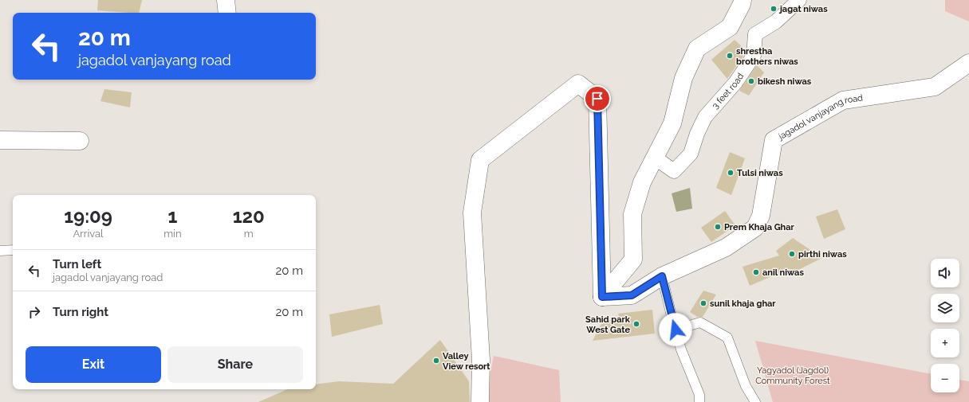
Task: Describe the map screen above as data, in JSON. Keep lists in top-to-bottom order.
{
  "streets": {
    "street": ["3 feet road", "jagadol vanjayang road"]
  },
  "parks": ["Yagyadol (Jagdol) Community Forest"],
  "places": [
    "jagat niwas",
    "shrestha brothers niwas",
    "bikesh niwas",
    "Tulsi niwas",
    "Prem Khaja Ghar",
    "pirthi niwas",
    "anil niwas",
    "sunil khaja ghar",
    "Sahid park West Gate",
    "Valley View resort"
  ],
  "page": {
    "turn": ["20 m", "jagadol vanjayang road"],
    "eta": [
      "19:09",
      "Arrival",
      "1",
      "min",
      "120",
      "m"
    ],
    "list": [
      {
        "name": "Turn left",
        "note": "jagadol vanjayang road",
        "value": "20 m"
      },
      {
        "name": "Turn right",
        "value": "20 m"
      }
    ],
    "map_buttons": ["+", "−"],
    "buttons": ["Exit", "Share"]
  }
}
